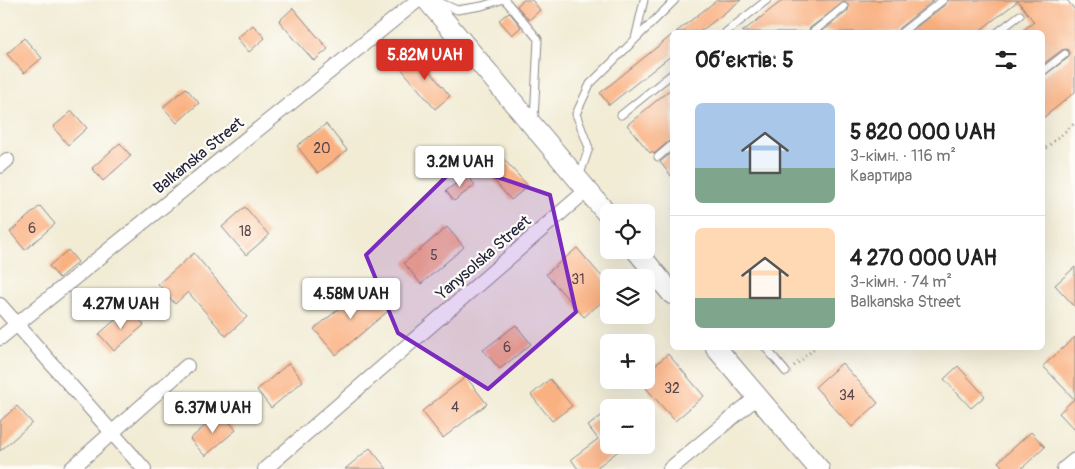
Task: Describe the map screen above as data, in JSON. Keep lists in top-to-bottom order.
{
  "streets": {
    "street": ["Balkanska Street", "Yanysolska Street"]
  },
  "house_numbers": [
    "20",
    "6",
    "18",
    "5",
    "31",
    "6",
    "32",
    "34",
    "4"
  ],
  "page": {
    "heading": "Об’єктів: 5",
    "price": [
      "5.82M UAH",
      "3.2M UAH",
      "4.58M UAH",
      "4.27M UAH",
      "6.37M UAH"
    ],
    "list": [
      {
        "name": "5 820 000 UAH",
        "note": "3-кімн. · 116 m² · Квартира"
      },
      {
        "name": "4 270 000 UAH",
        "note": "3-кімн. · 74 m² · Balkanska Street"
      }
    ],
    "map_buttons": ["+", "−"]
  }
}
